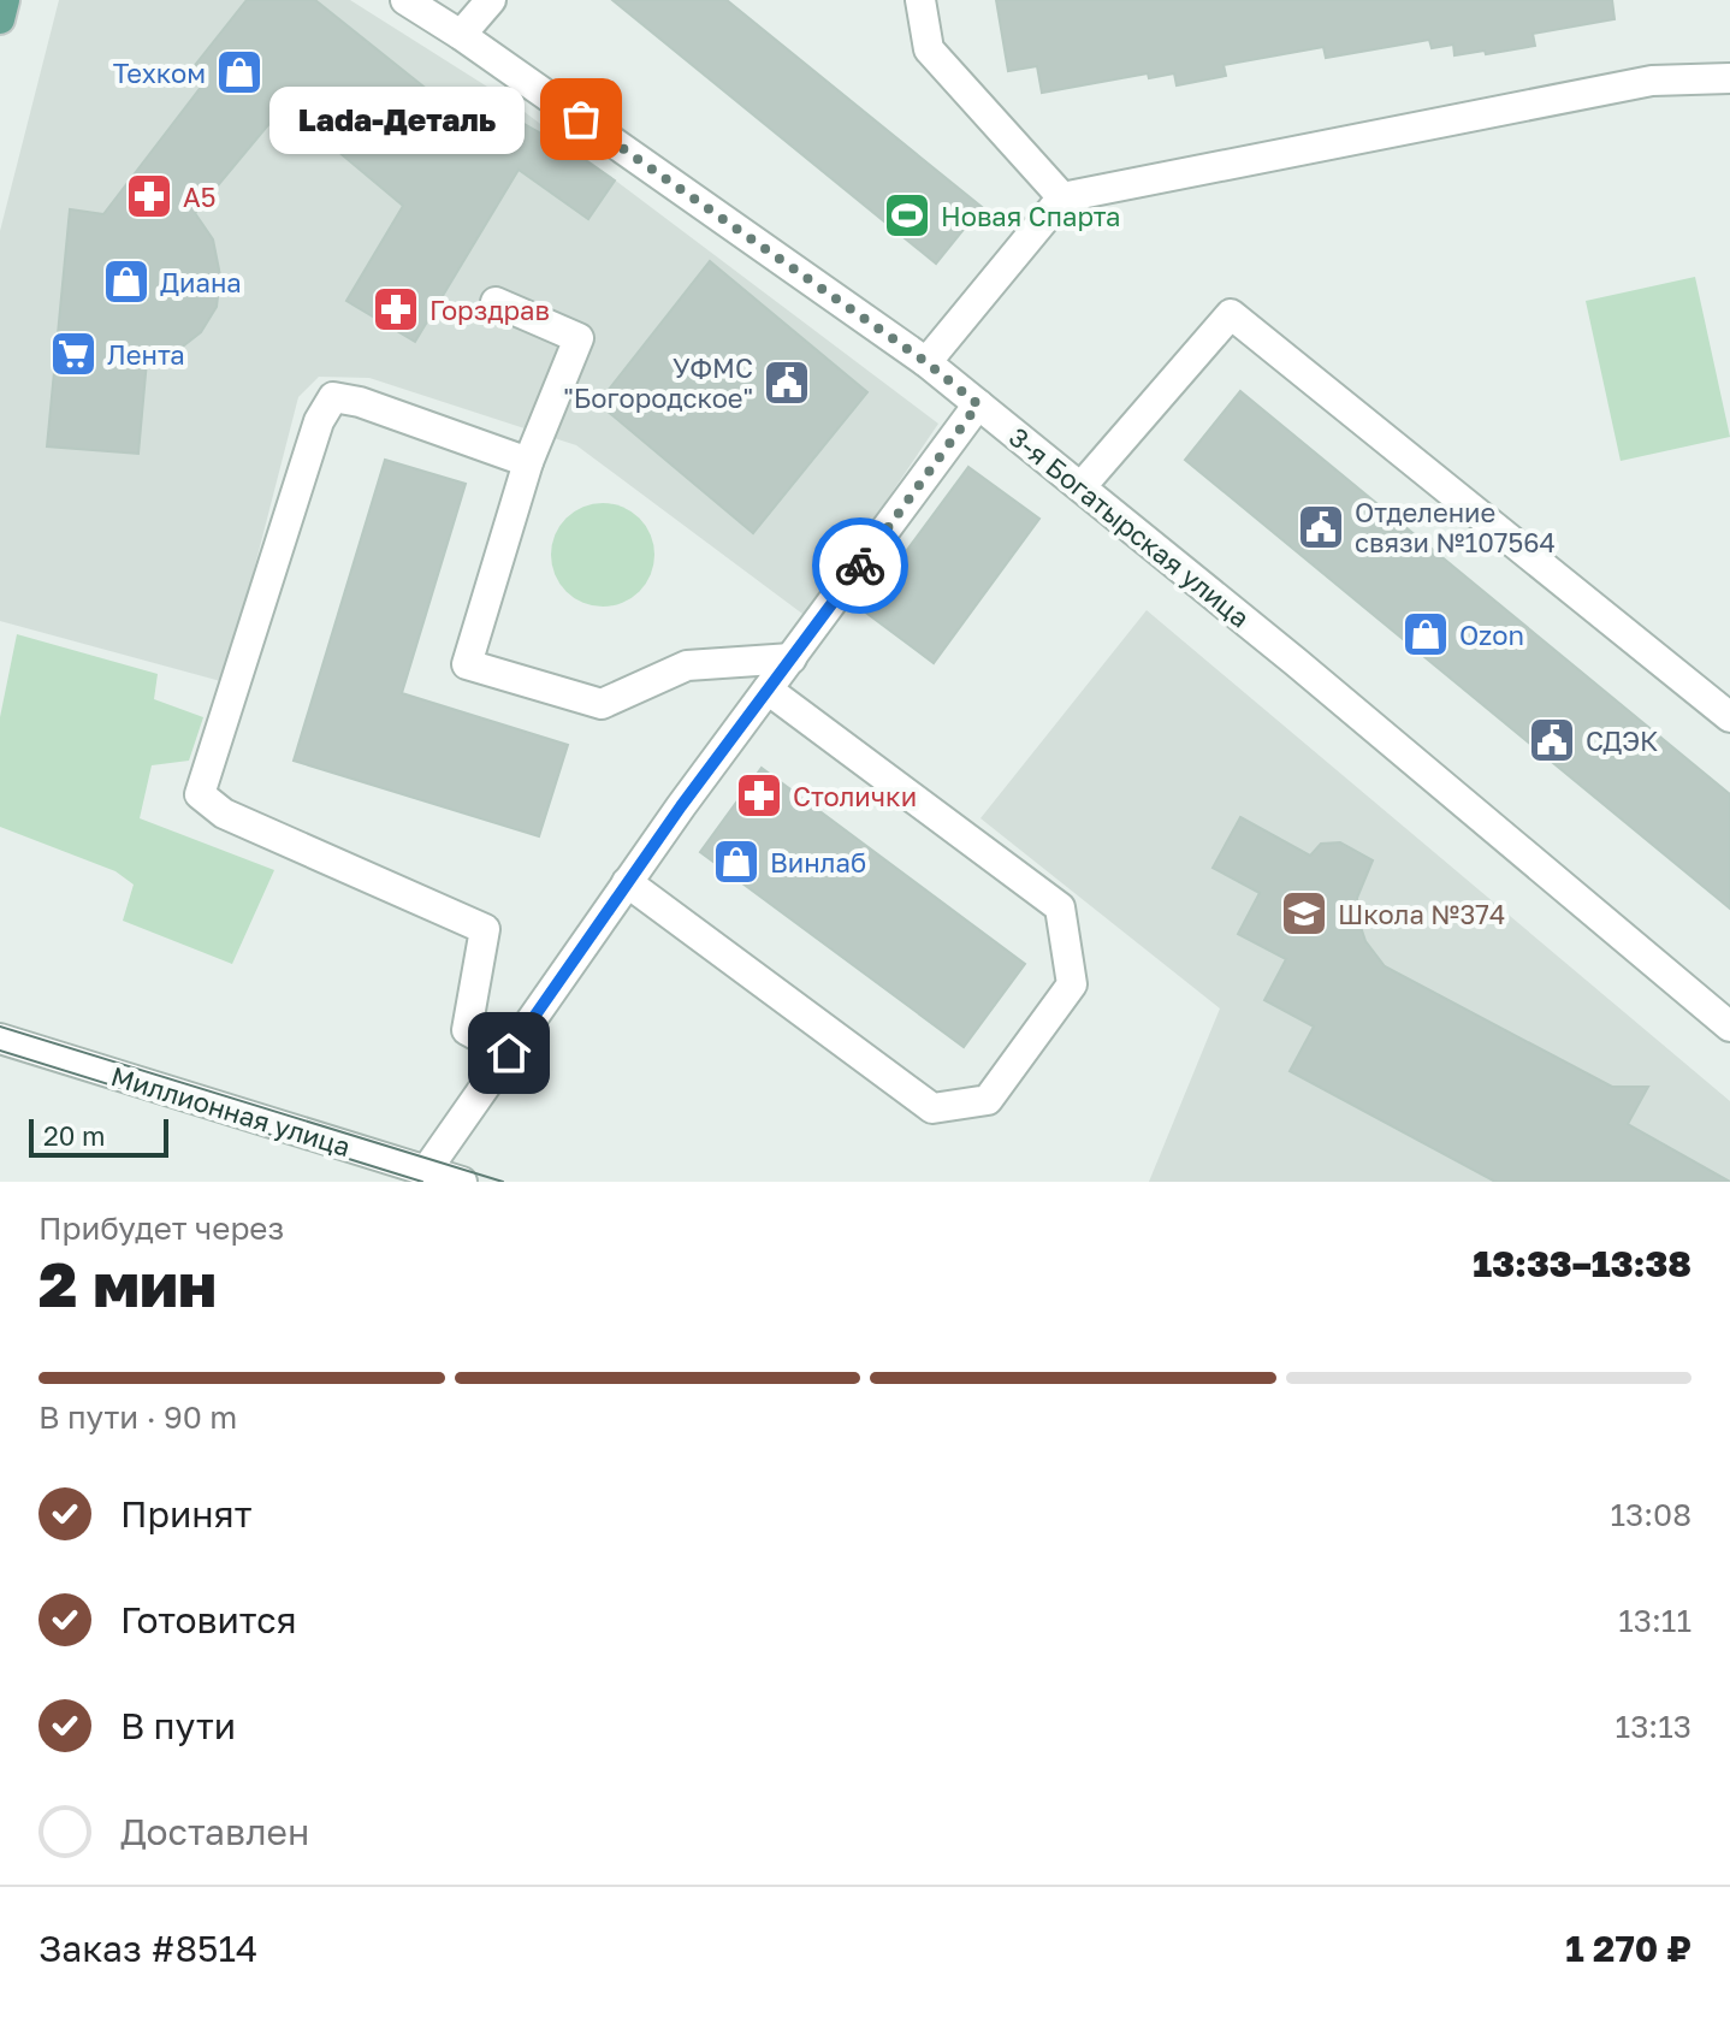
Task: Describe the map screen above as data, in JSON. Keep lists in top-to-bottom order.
{
  "streets": {
    "street": ["3-я Богатырская улица", "Миллионная улица"]
  },
  "places": {
    "shop": [
      "Техком",
      "Диана",
      "Ozon",
      "Винлаб"
    ],
    "other": ["Lada-Деталь"],
    "pharmacy": ["А5", "Горздрав", "Столички"],
    "sports": ["Новая Спарта"],
    "supermarket": ["Лента"],
    "public building": ["УФМС \"Богородское\"", "Отделение связи №107564", "СДЭК"],
    "school or university": ["Школа №374"]
  },
  "scale_bar": "20 m",
  "page": {
    "bubble": "Lada-Деталь",
    "scale": "20 m",
    "heading": ["2 мин", "Прибудет через", "13:33–13:38"],
    "panel": ["Заказ #8514", "1 270 ₽"],
    "bar": "В пути · 90 m",
    "list": [
      ["Принят", "13:08"],
      ["Готовится", "13:11"],
      ["В пути", "13:13"],
      "Доставлен"
    ]
  }
}
